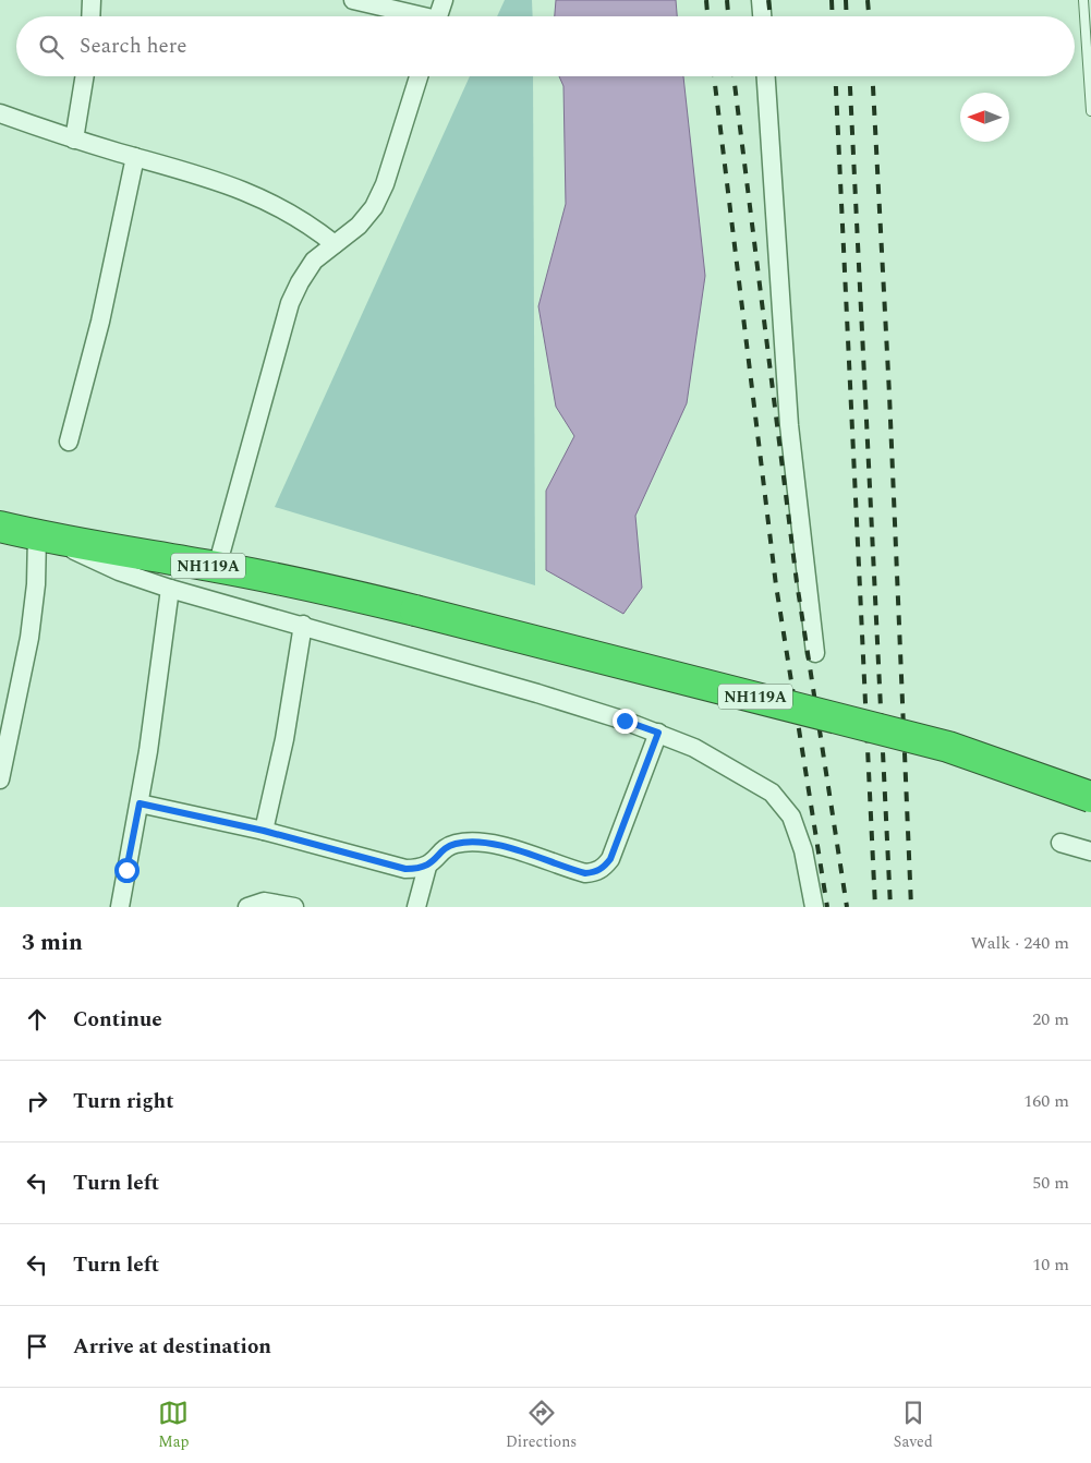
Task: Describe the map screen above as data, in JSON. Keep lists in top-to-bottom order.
{
  "streets": {
    "highway": ["NH119A"]
  },
  "north": "left",
  "page": {
    "search": "Search here",
    "heading": ["3 min", "Walk · 240 m"],
    "list": [
      ["Continue", "20 m"],
      ["Turn right", "160 m"],
      ["Turn left", "50 m"],
      ["Turn left", "10 m"],
      "Arrive at destination"
    ],
    "nav": ["Map", "Directions", "Saved"]
  }
}
